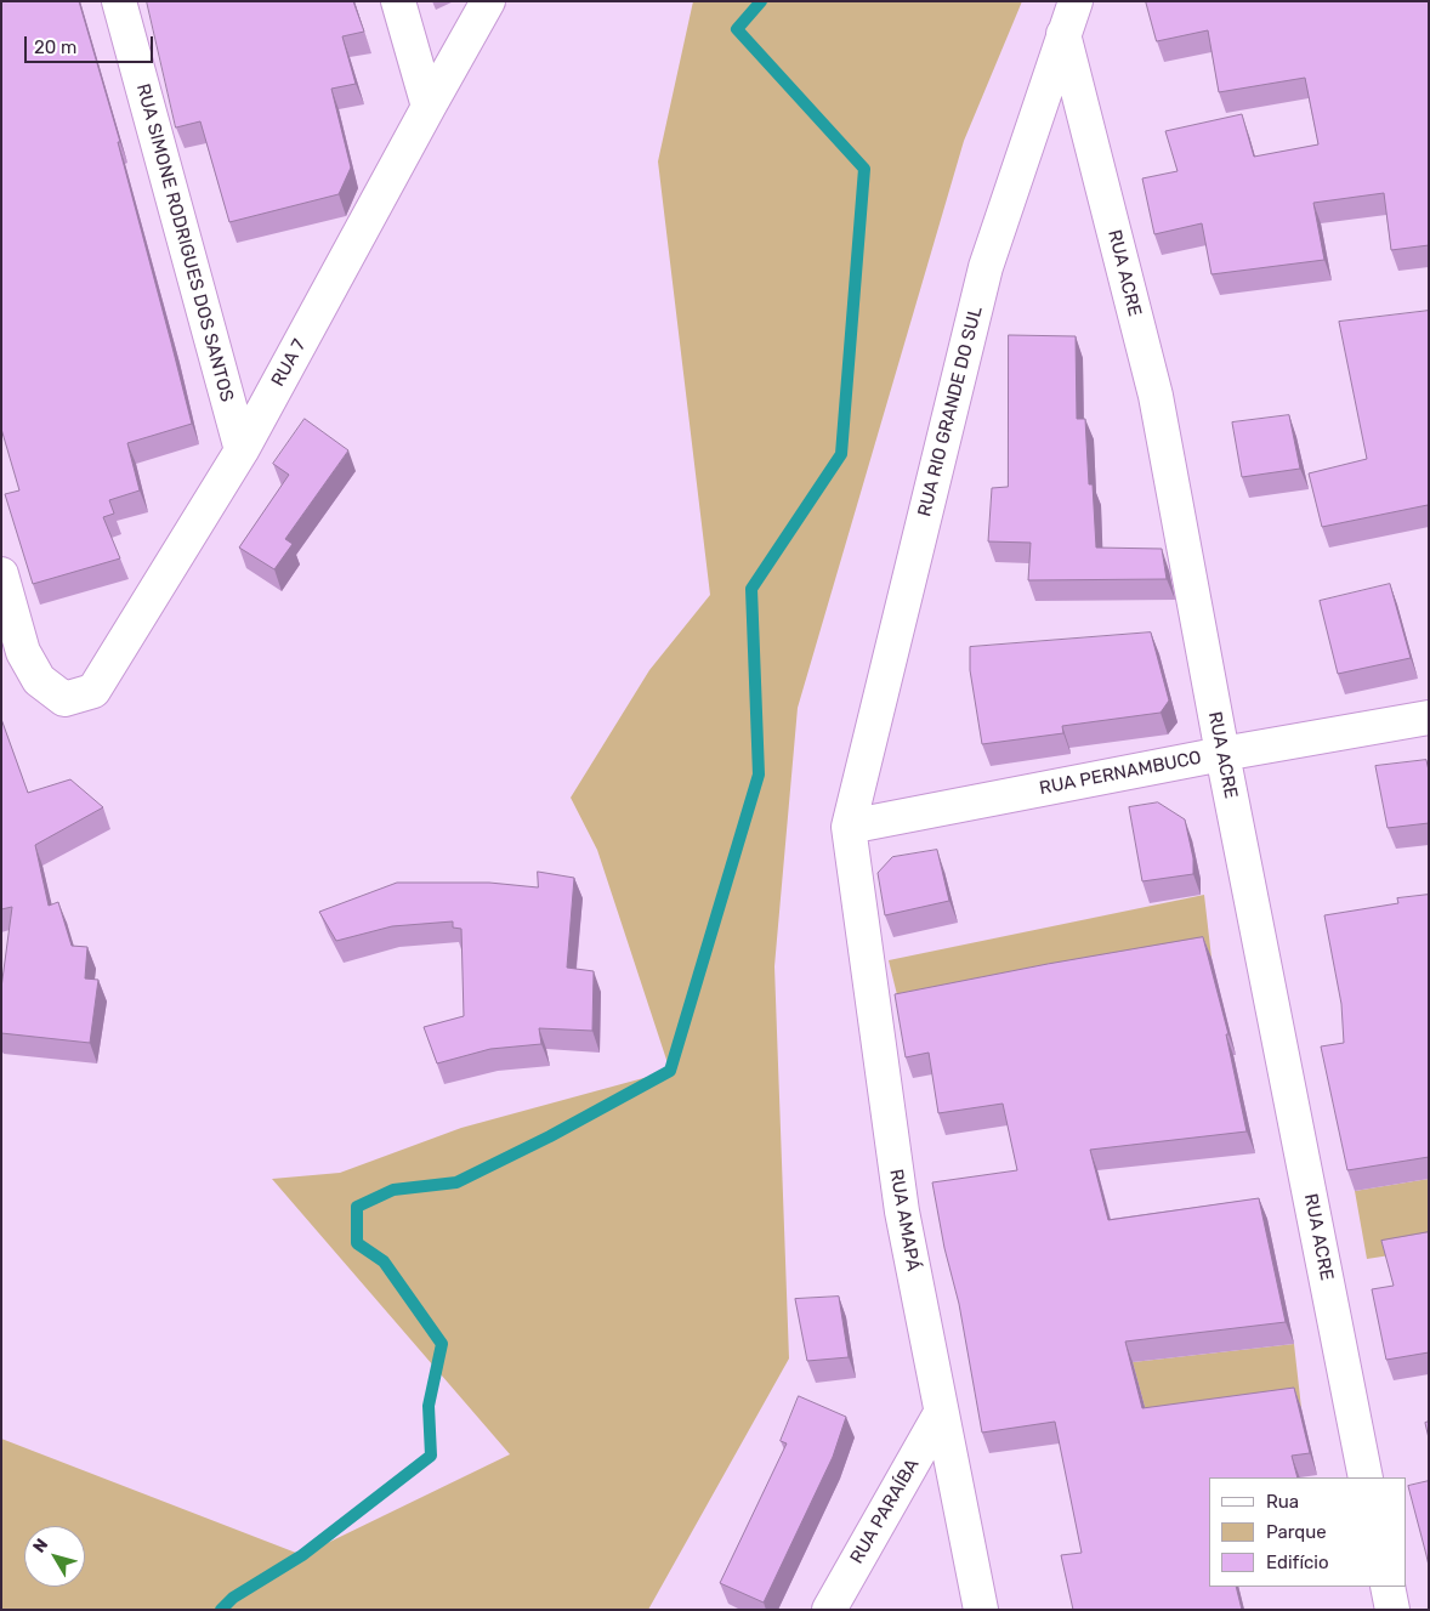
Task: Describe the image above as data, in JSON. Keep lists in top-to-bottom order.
{
  "streets": {
    "street": [
      "RUA SIMONE RODRIGUES DOS SANTOS",
      "RUA ACRE",
      "RUA 7",
      "RUA RIO GRANDE DO SUL",
      "RUA PERNAMBUCO",
      "RUA AMAPÁ",
      "RUA PARAÍBA"
    ]
  },
  "crossings": [
    ["RUA SIMONE RODRIGUES DOS SANTOS", "RUA 7"],
    ["RUA ACRE", "RUA RIO GRANDE DO SUL"],
    ["RUA ACRE", "RUA PERNAMBUCO"],
    ["RUA RIO GRANDE DO SUL", "RUA PERNAMBUCO"],
    ["RUA RIO GRANDE DO SUL", "RUA AMAPÁ"],
    ["RUA PERNAMBUCO", "RUA AMAPÁ"],
    ["RUA AMAPÁ", "RUA PARAÍBA"]
  ],
  "legend": ["Rua", "Parque", "Edifício"],
  "scale_bar": "20 m",
  "north": "top left"
}
